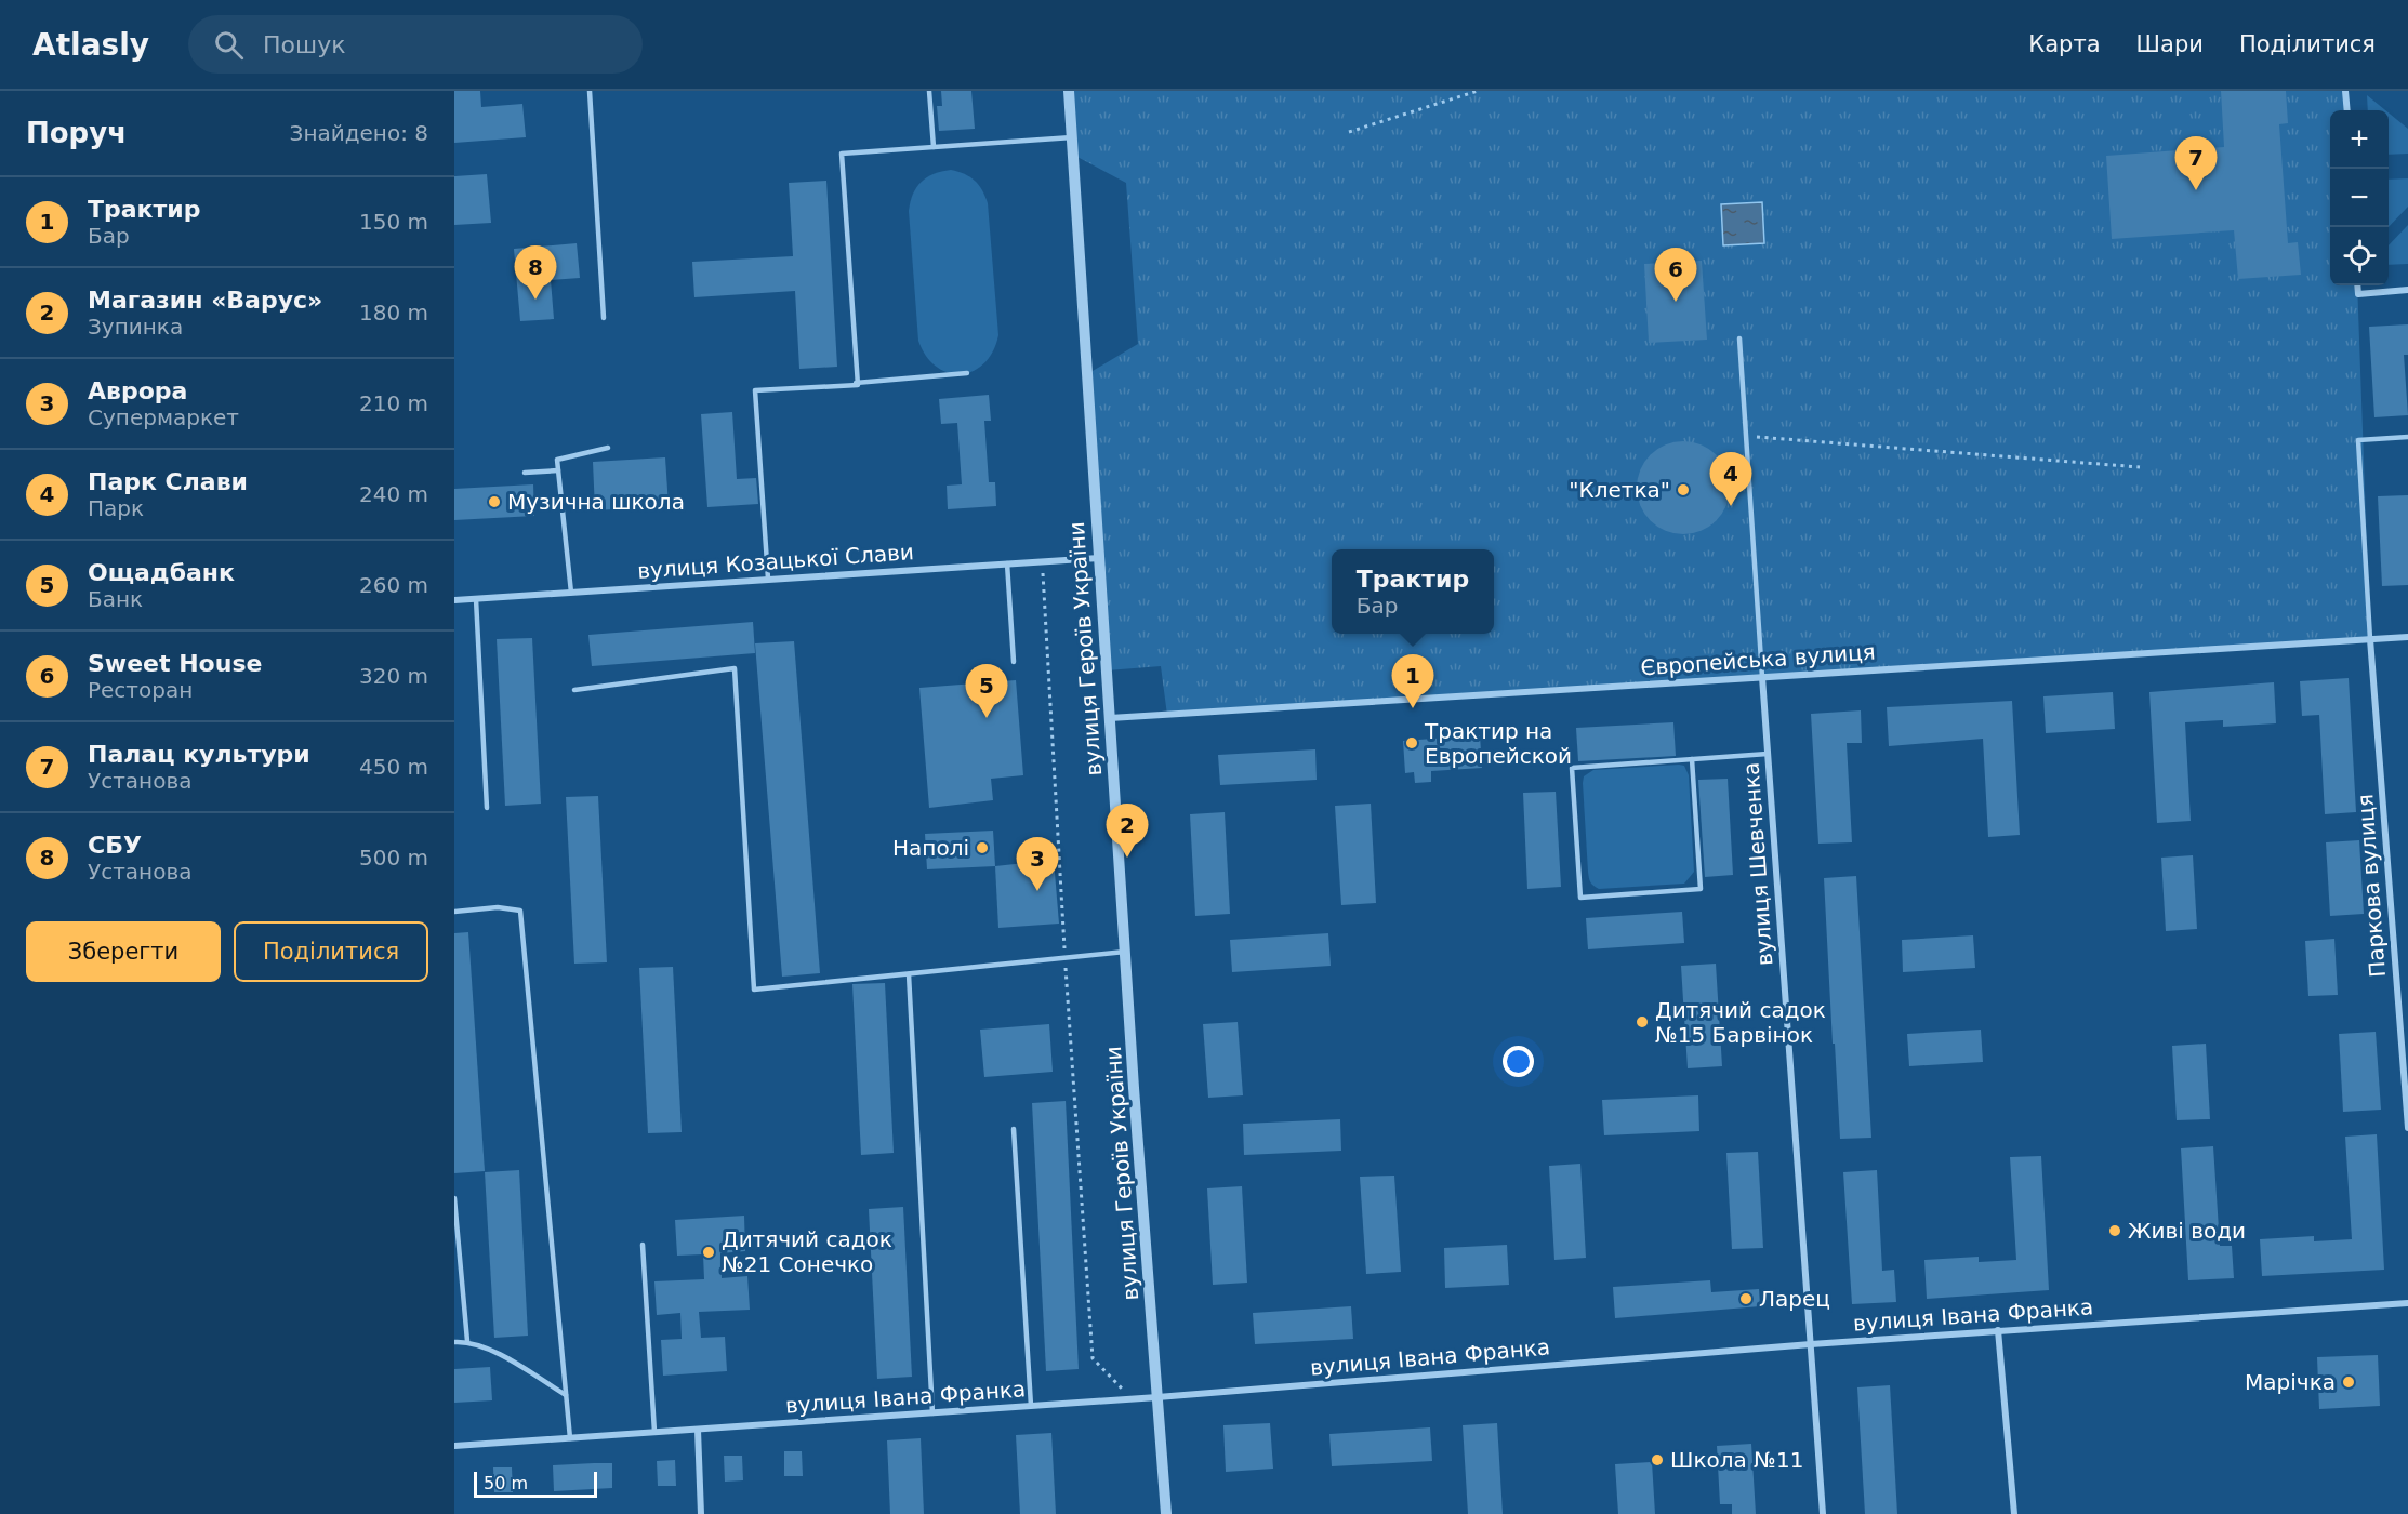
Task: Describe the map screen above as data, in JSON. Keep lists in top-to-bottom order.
{
  "streets": {
    "street": [
      "вулиця Козацької Слави",
      "вулиця Героїв України",
      "Європейська вулиця",
      "вулиця Шевченка",
      "Паркова вулиця",
      "вулиця Івана Франка"
    ]
  },
  "crossings": [
    ["вулиця Козацької Слави", "вулиця Героїв України"],
    ["вулиця Героїв України", "Європейська вулиця"],
    ["вулиця Героїв України", "вулиця Івана Франка"],
    ["Європейська вулиця", "вулиця Шевченка"],
    ["Європейська вулиця", "Паркова вулиця"],
    ["вулиця Шевченка", "вулиця Івана Франка"]
  ],
  "places": [
    "\"Клетка\"",
    "Музична школа",
    "Трактир на Европейской",
    "Наполі",
    "Дитячий садок №15 Барвінок",
    "Живі води",
    "Дитячий садок №21 Сонечко",
    "Ларец",
    "Марічка",
    "Школа №11"
  ],
  "scale_bar": "50 m",
  "page": {
    "header": "Atlasly",
    "search": "Пошук",
    "nav": ["Карта", "Шари", "Поділитися"],
    "heading": ["Поруч", "Знайдено: 8"],
    "map_buttons": ["+", "−"],
    "pins": [
      "7",
      "8",
      "6",
      "4",
      "1",
      "5",
      "2",
      "3"
    ],
    "list": [
      {
        "mark": "1",
        "name": "Трактир",
        "note": "Бар",
        "value": "150 m"
      },
      {
        "mark": "2",
        "name": "Магазин «Варус»",
        "note": "Зупинка",
        "value": "180 m"
      },
      {
        "mark": "3",
        "name": "Аврора",
        "note": "Супермаркет",
        "value": "210 m"
      },
      {
        "mark": "4",
        "name": "Парк Слави",
        "note": "Парк",
        "value": "240 m"
      },
      {
        "mark": "5",
        "name": "Ощадбанк",
        "note": "Банк",
        "value": "260 m"
      },
      {
        "mark": "6",
        "name": "Sweet House",
        "note": "Ресторан",
        "value": "320 m"
      },
      {
        "mark": "7",
        "name": "Палац культури",
        "note": "Установа",
        "value": "450 m"
      },
      {
        "mark": "8",
        "name": "СБУ",
        "note": "Установа",
        "value": "500 m"
      }
    ],
    "popup": ["Трактир", "Бар"],
    "buttons": ["Зберегти", "Поділитися"],
    "scale": "50 m"
  }
}
